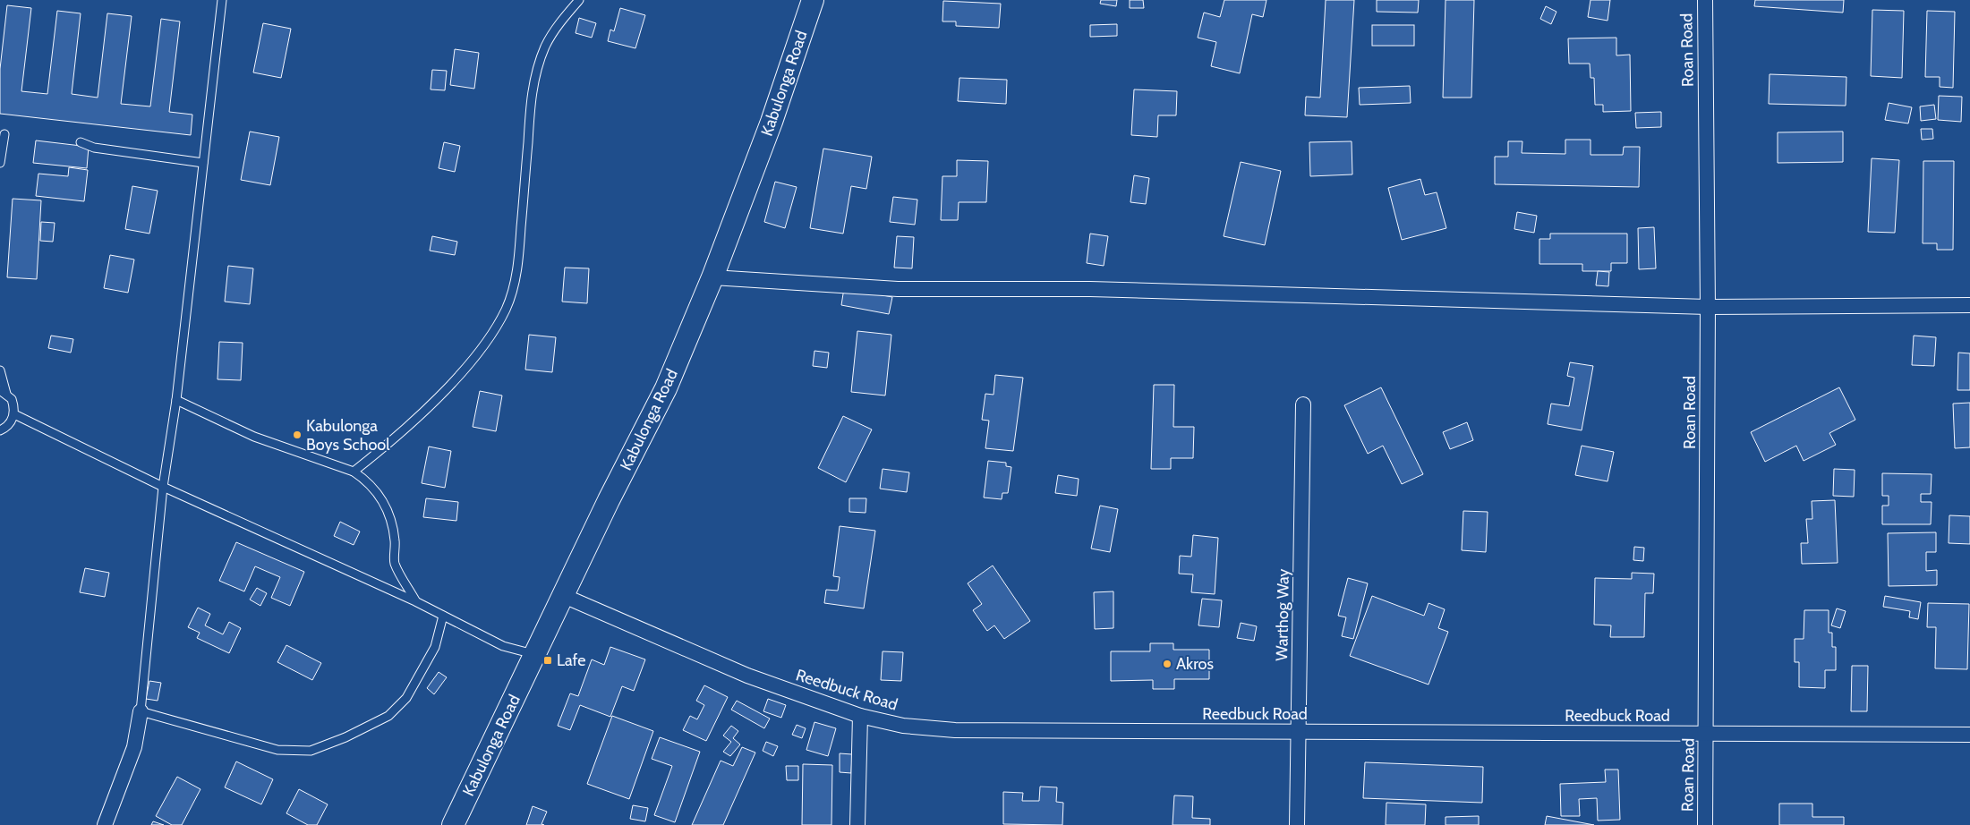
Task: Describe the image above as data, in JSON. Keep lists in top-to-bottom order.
{
  "streets": {
    "main road": ["Kabulonga Road"],
    "street": ["Roan Road", "Warthog Way", "Reedbuck Road"]
  },
  "crossings": [
    ["Roan Road", "Reedbuck Road"],
    ["Kabulonga Road", "Reedbuck Road"],
    ["Warthog Way", "Reedbuck Road"]
  ],
  "places": {
    "other": ["Kabulonga Boys School", "Akros"],
    "transit": ["Lafe"]
  }
}
